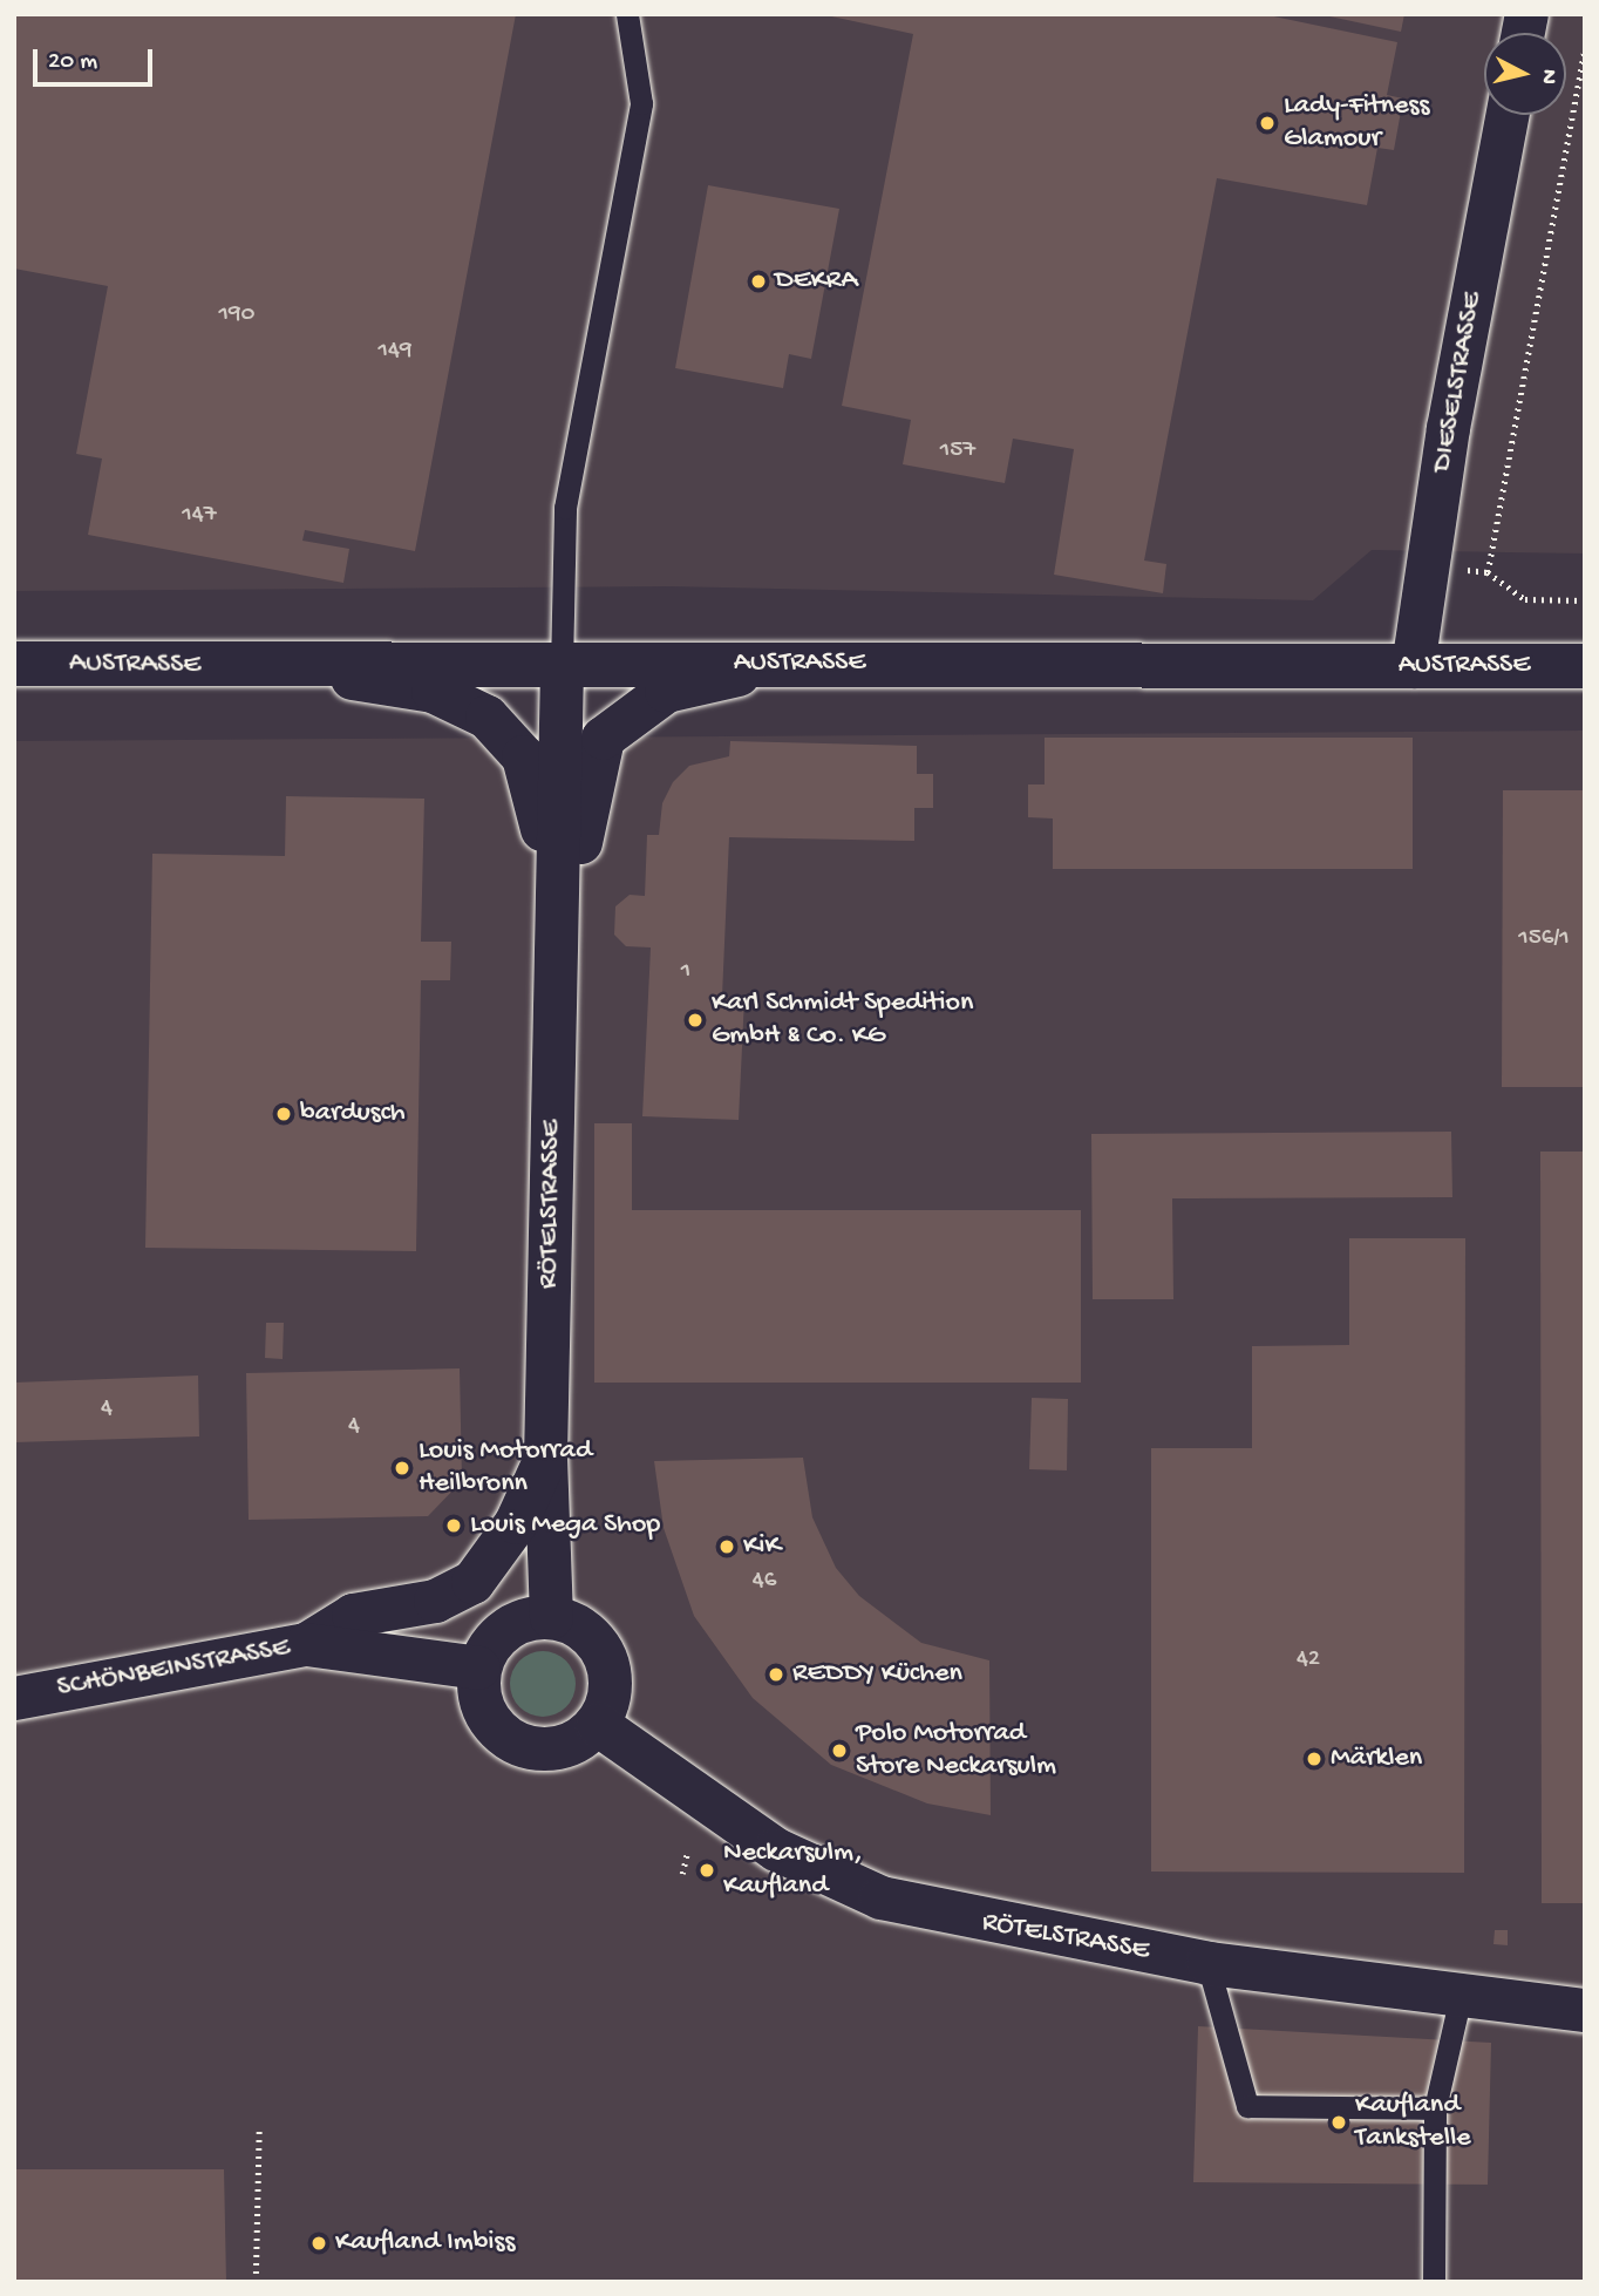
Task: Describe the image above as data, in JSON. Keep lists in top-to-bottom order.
{
  "streets": {
    "main road": ["AUSTRASSE"],
    "street": ["DIESELSTRASSE", "RÖTELSTRASSE", "SCHÖNBEINSTRASSE"]
  },
  "crossings": [
    ["DIESELSTRASSE", "AUSTRASSE"],
    ["AUSTRASSE", "RÖTELSTRASSE"],
    ["RÖTELSTRASSE", "SCHÖNBEINSTRASSE"]
  ],
  "places": [
    "Lady-Fitness Glamour",
    "DEKRA",
    "Karl Schmidt Spedition GmbH & Co. KG",
    "bardusch",
    "Louis Motorrad Heilbronn",
    "Louis Mega Shop",
    "KiK",
    "REDDY Küchen",
    "Polo Motorrad Store Neckarsulm",
    "Märklen",
    "Neckarsulm, Kaufland",
    "Kaufland Tankstelle",
    "Kaufland Imbiss"
  ],
  "house_numbers": [
    "190",
    "149",
    "157",
    "147",
    "156/1",
    "1",
    "4",
    "4",
    "46",
    "42"
  ],
  "scale_bar": "20 m",
  "north": "right"
}
